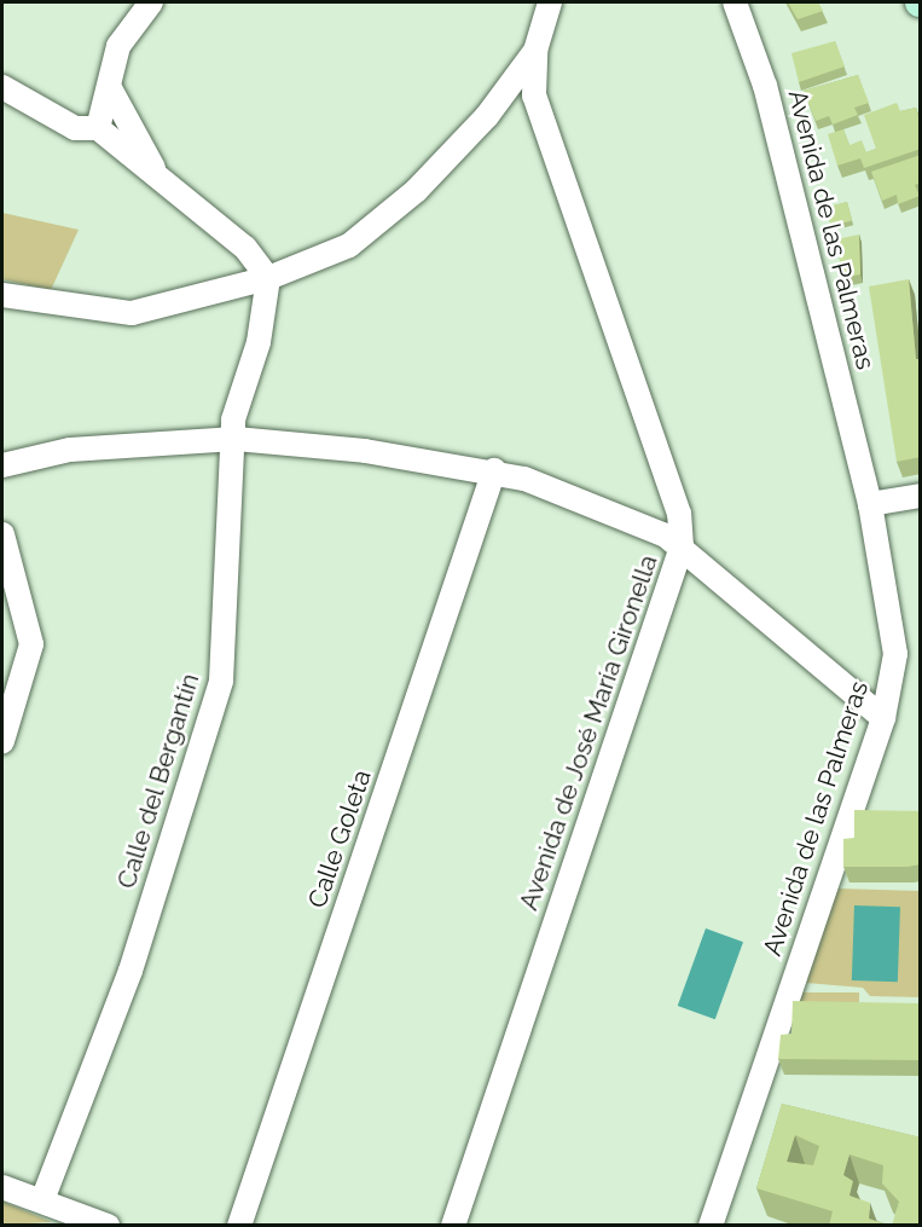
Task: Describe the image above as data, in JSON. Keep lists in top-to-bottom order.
{
  "streets": {
    "street": [
      "Avenida de las Palmeras",
      "Avenida de José María Gironella",
      "Calle del Bergantín",
      "Calle Goleta"
    ]
  }
}
